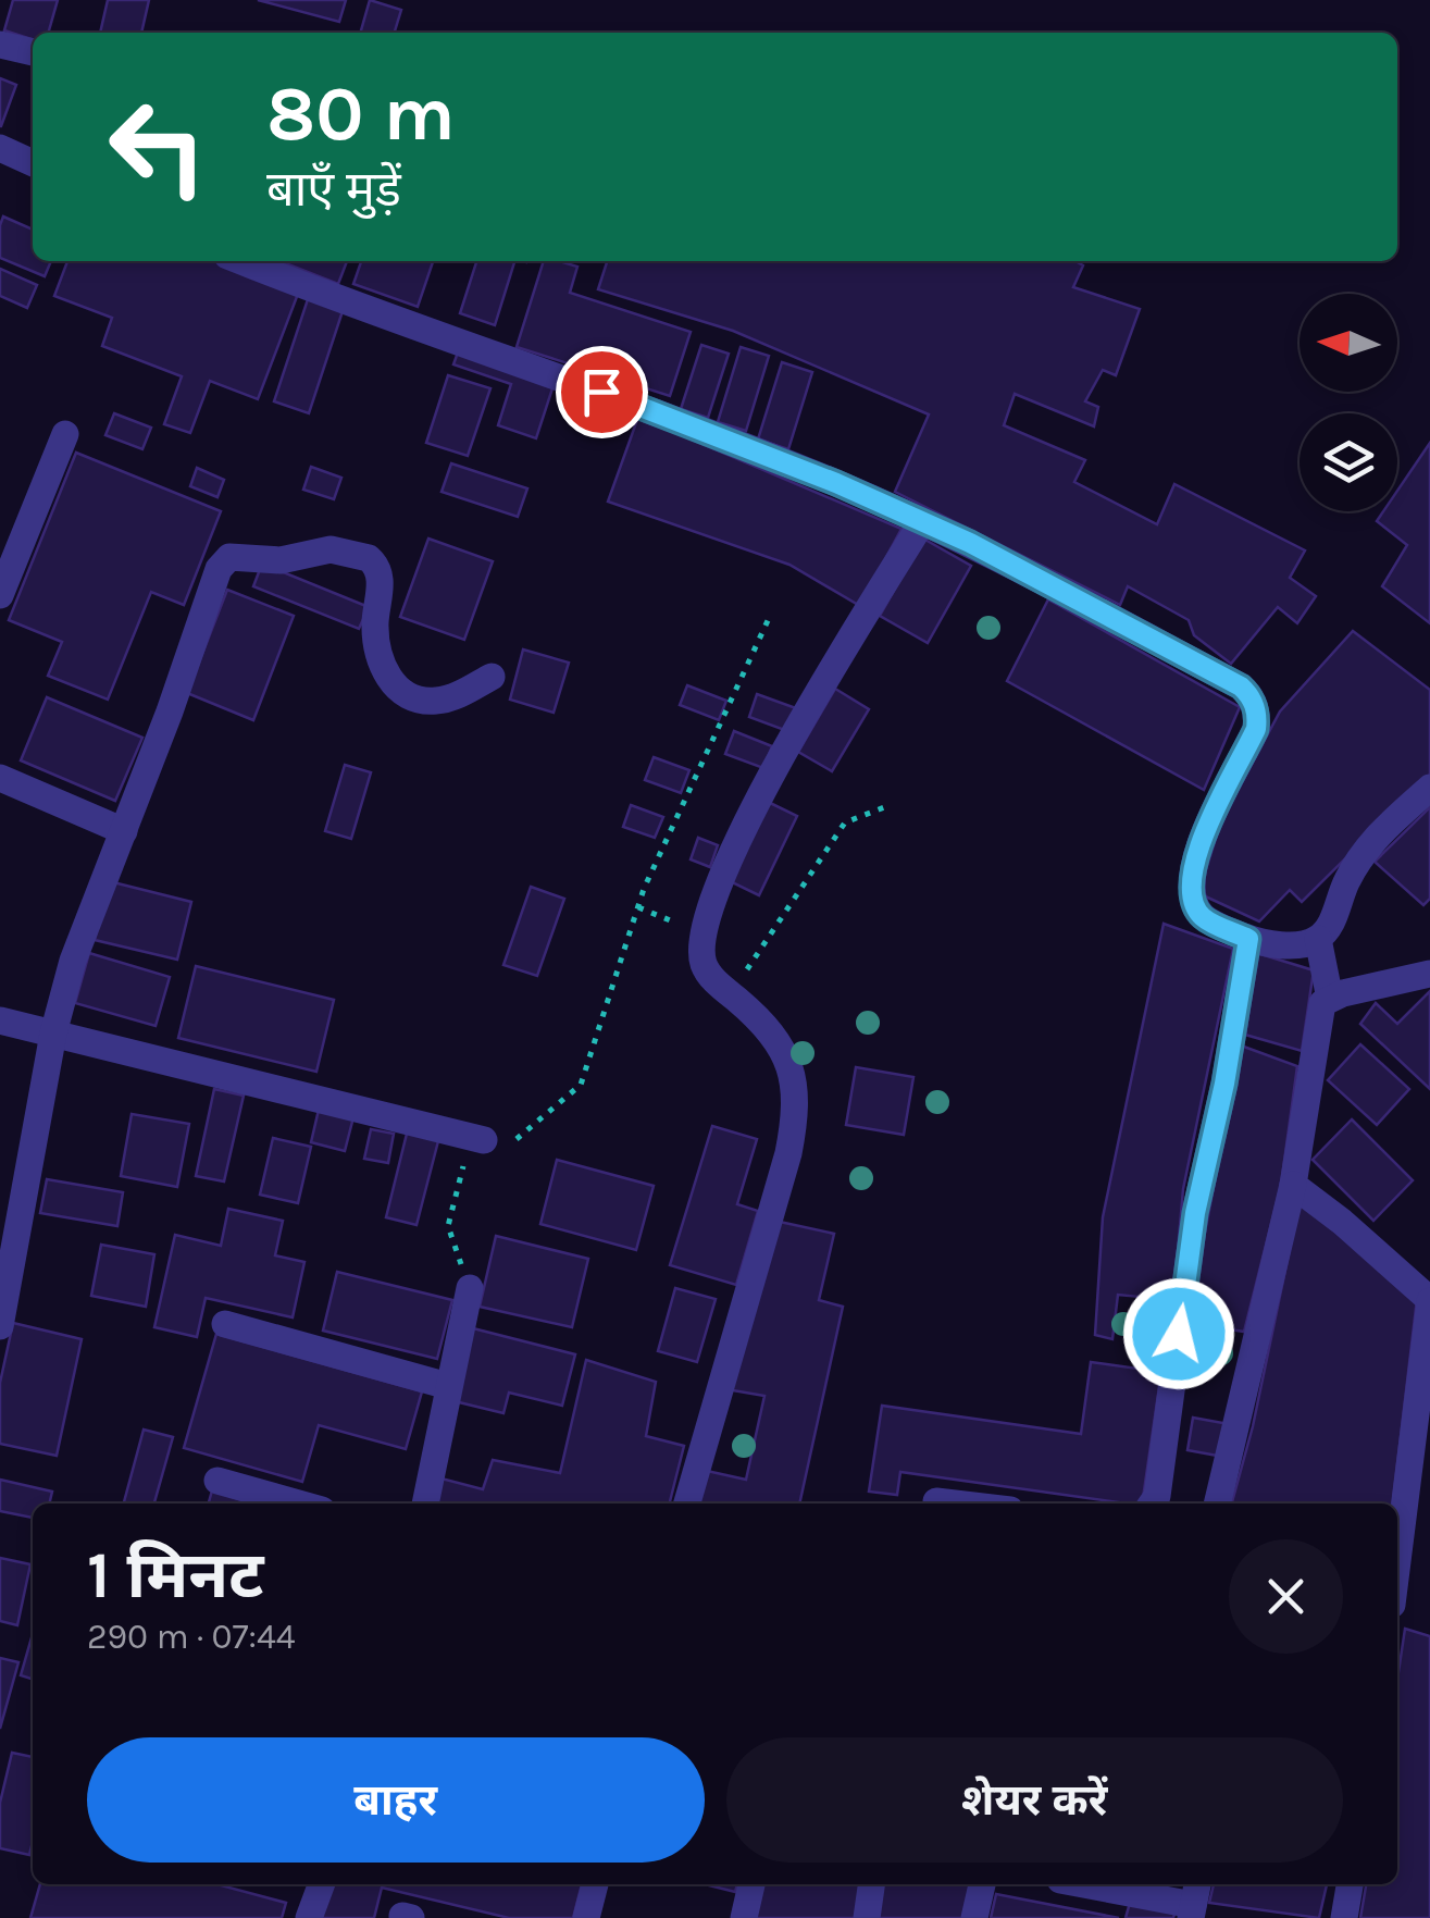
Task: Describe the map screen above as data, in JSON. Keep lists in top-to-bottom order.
{
  "north": "left",
  "page": {
    "turn": ["80 m", "बाएँ मुड़ें"],
    "heading": ["1 मिनट", "290 m · 07:44"],
    "buttons": ["बाहर", "शेयर करें"]
  }
}
